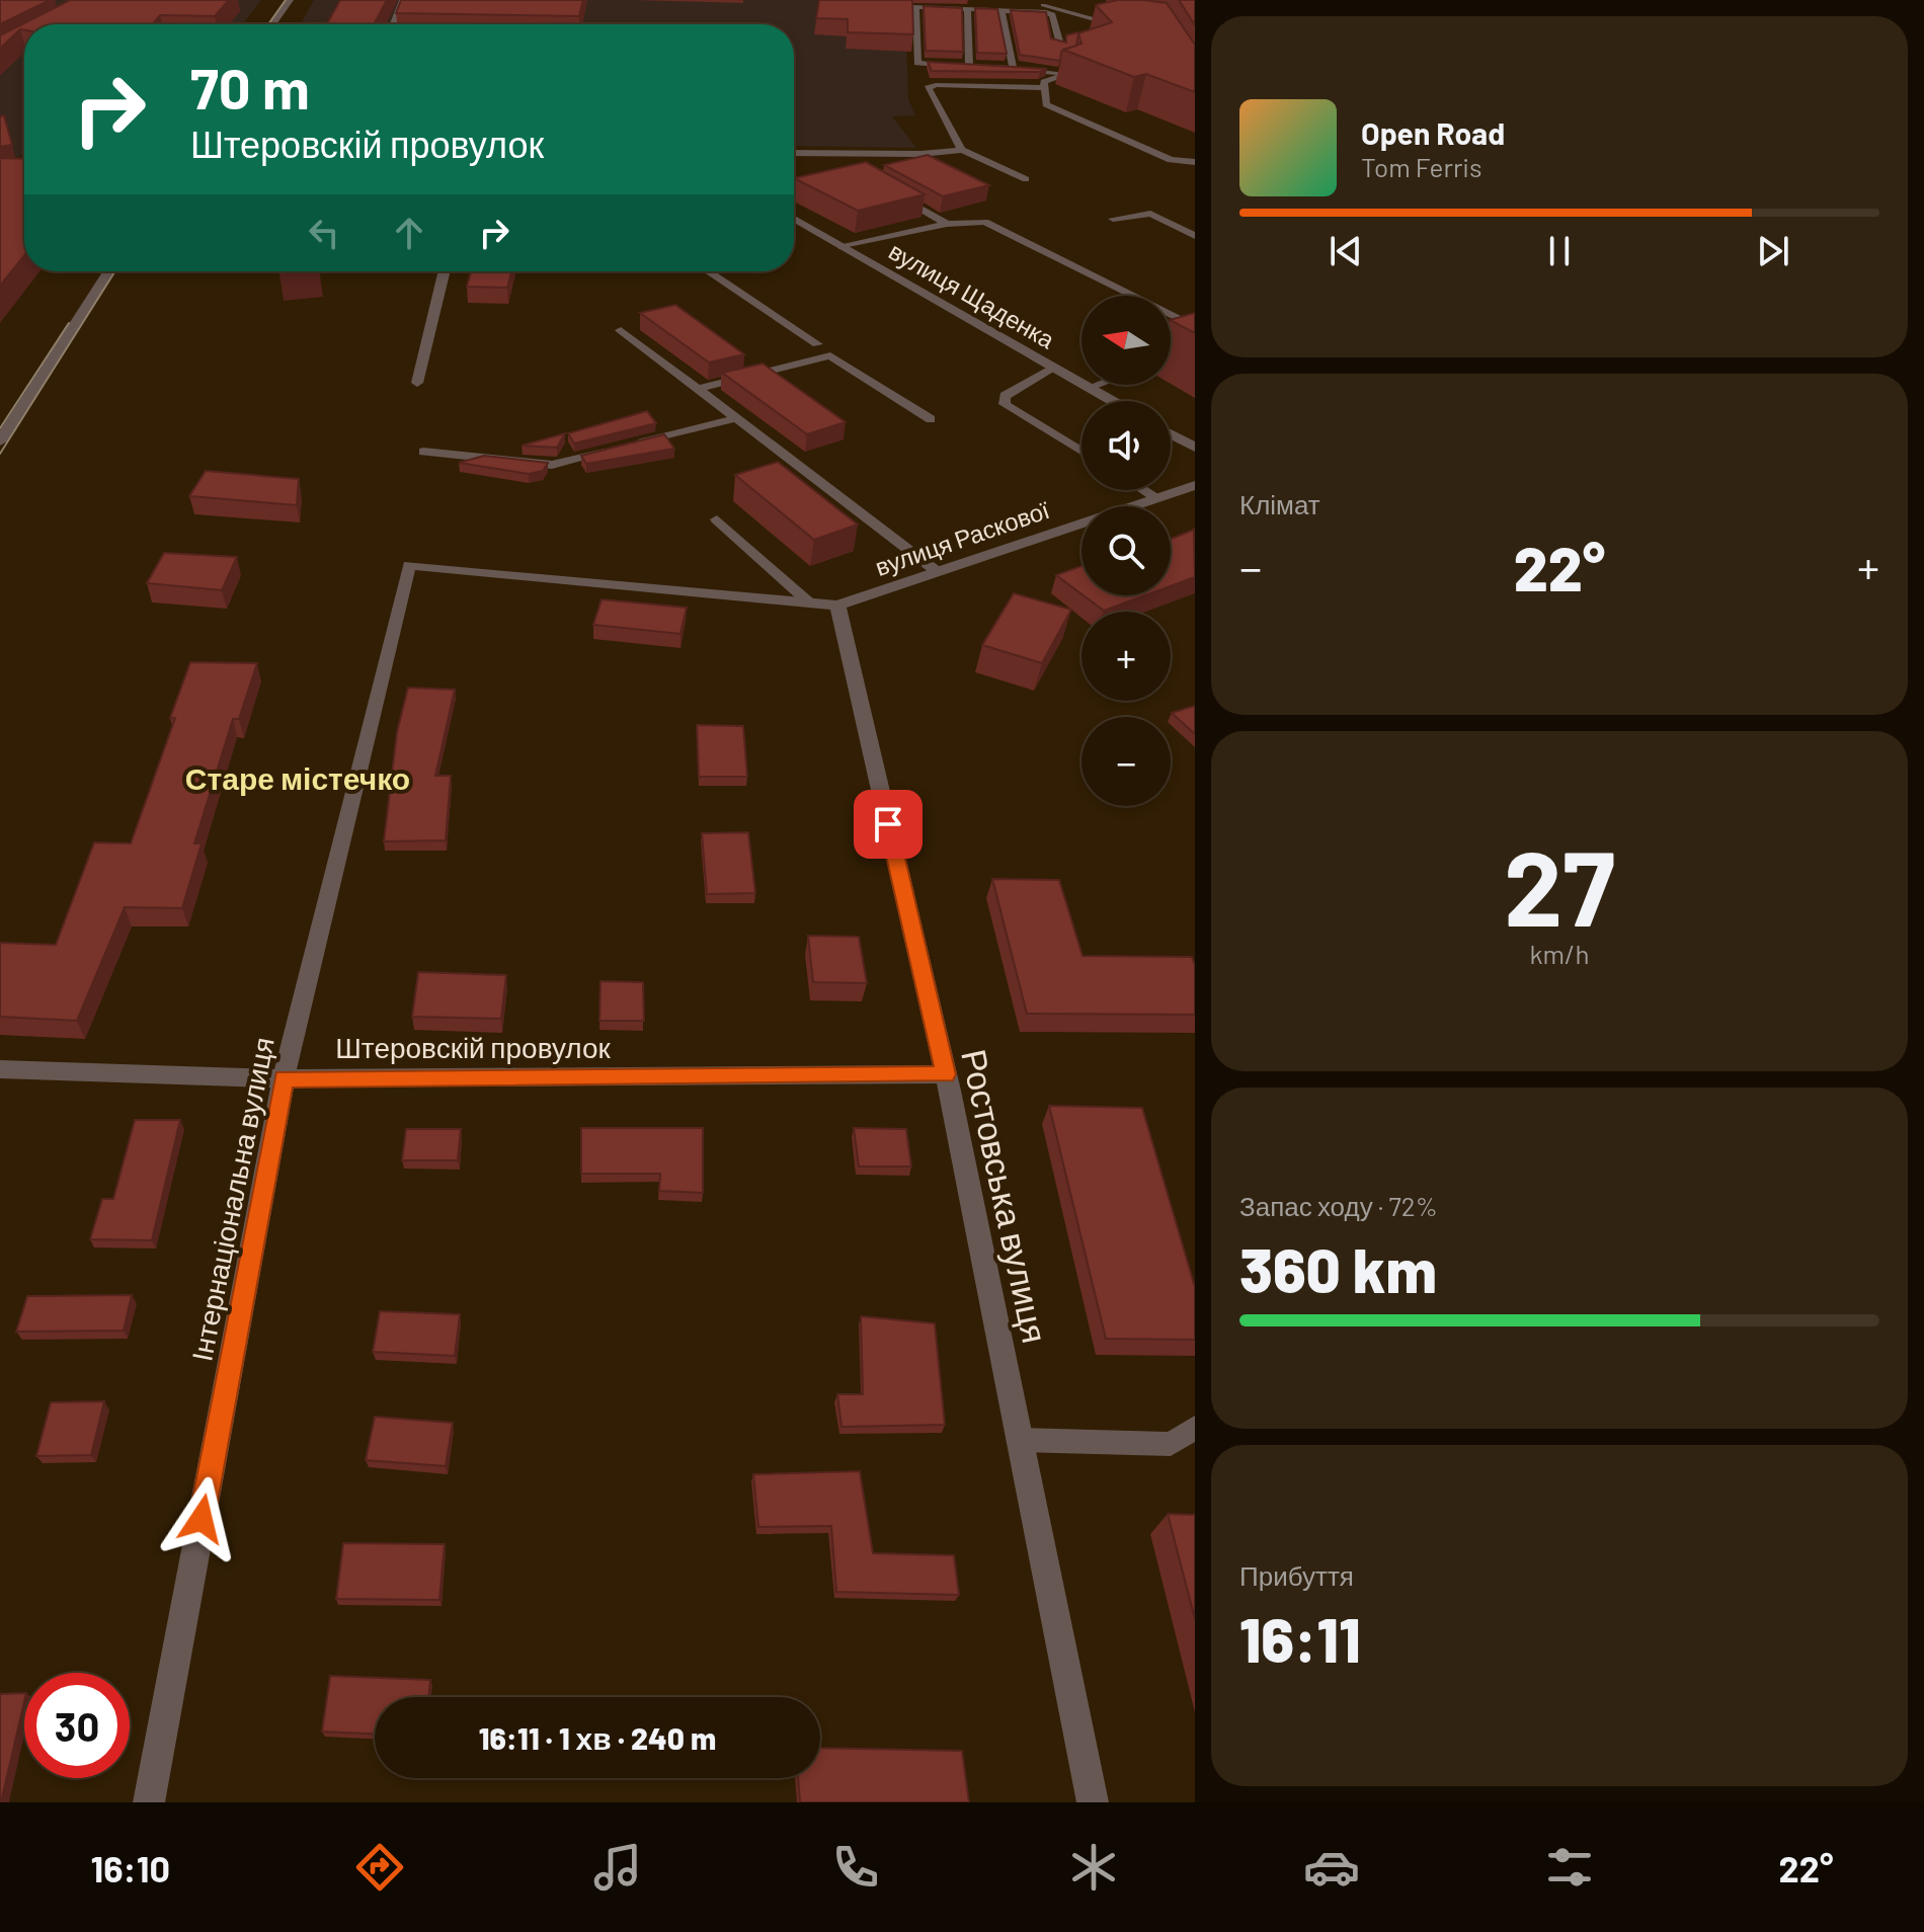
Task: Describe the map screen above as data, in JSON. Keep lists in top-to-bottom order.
{
  "streets": {
    "street": [
      "вулиця Щаденка",
      "вулиця Раскової",
      "Штеровскій провулок",
      "Ростовська вулиця",
      "Інтернаціональна вулиця"
    ]
  },
  "crossings": [
    ["вулиця Раскової", "Ростовська вулиця"],
    ["Штеровскій провулок", "Ростовська вулиця"],
    ["Штеровскій провулок", "Інтернаціональна вулиця"]
  ],
  "districts": ["Старе містечко"],
  "north": "left",
  "page": {
    "turn": ["70 m", "Штеровскій провулок"],
    "song": ["Open Road", "Tom Ferris"],
    "map_buttons": ["+", "−"],
    "tile": [
      "Клімат",
      ["27", "km/h"],
      ["Запас ходу · 72%", "360 km"],
      ["Прибуття", "16:11"]
    ],
    "heat": ["−", "22°", "+"],
    "limit": "30",
    "trip": "16:11 · 1 хв · 240 m",
    "tabs": ["16:10", "22°"]
  }
}
